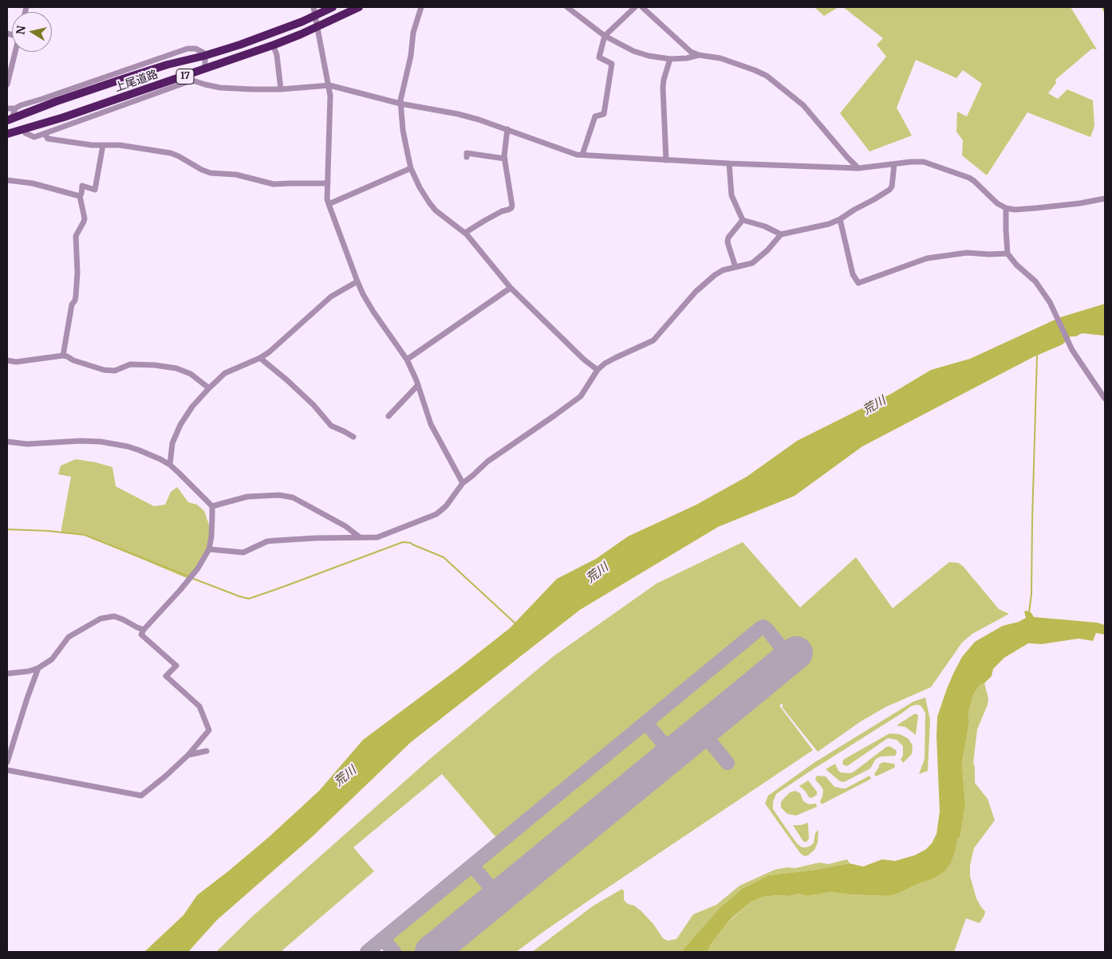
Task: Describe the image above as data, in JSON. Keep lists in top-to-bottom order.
{
  "streets": {
    "highway": ["17", "上尾道路"]
  },
  "water": ["荒川"],
  "north": "left"
}
